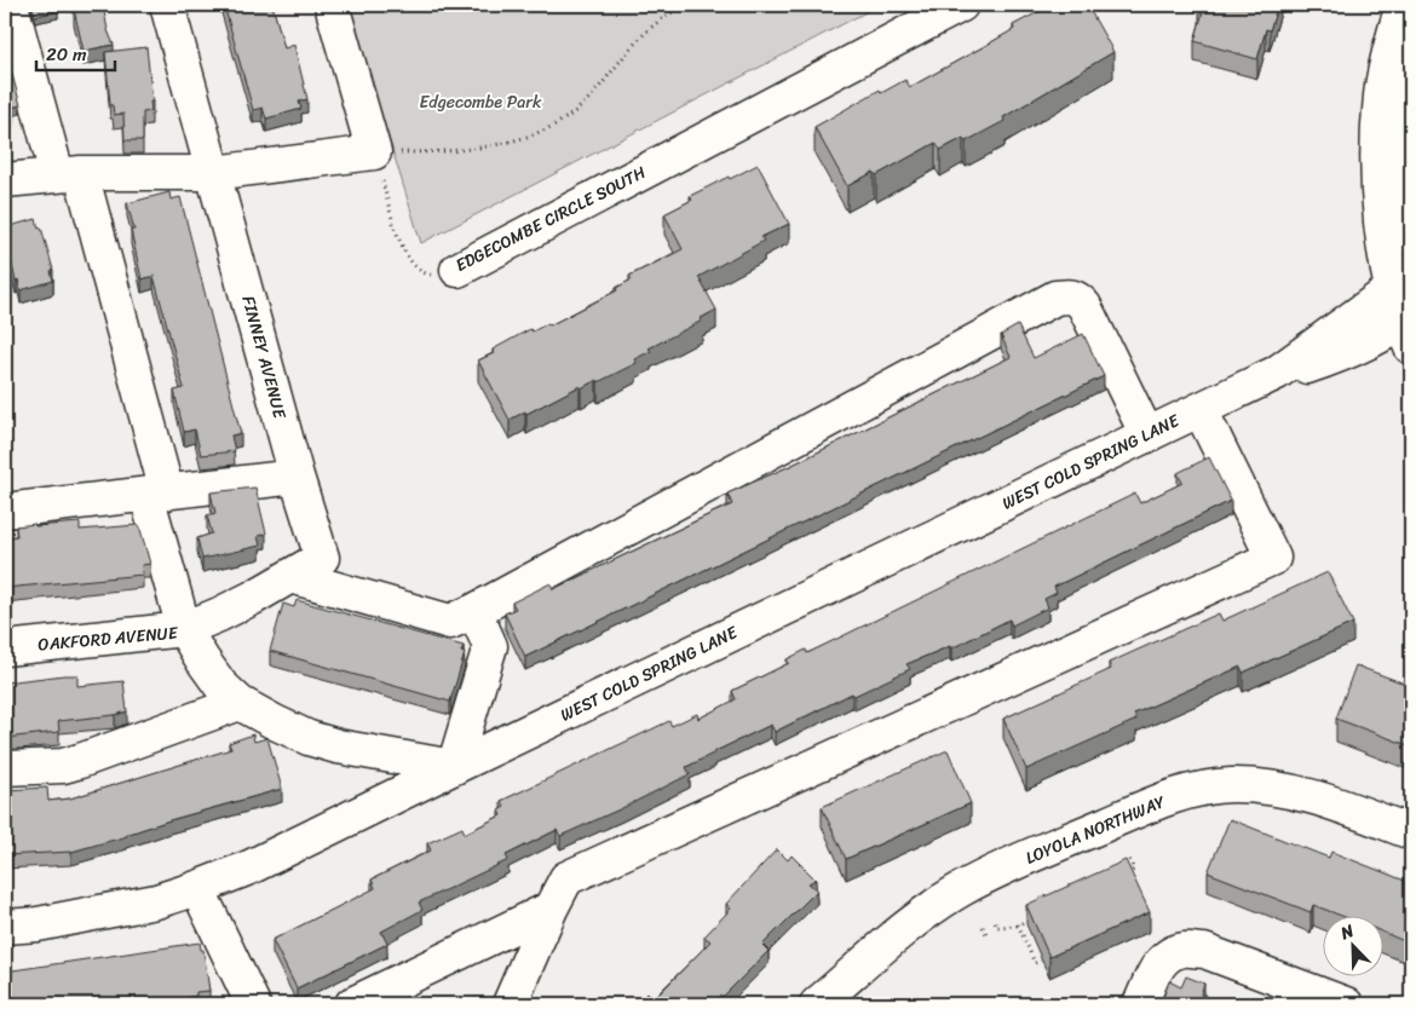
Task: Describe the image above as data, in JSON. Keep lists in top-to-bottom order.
{
  "streets": {
    "street": [
      "EDGECOMBE CIRCLE SOUTH",
      "FINNEY AVENUE",
      "WEST COLD SPRING LANE",
      "OAKFORD AVENUE",
      "LOYOLA NORTHWAY"
    ]
  },
  "crossings": [
    ["FINNEY AVENUE", "OAKFORD AVENUE"],
    ["WEST COLD SPRING LANE", "OAKFORD AVENUE"]
  ],
  "parks": ["Edgecombe Park"],
  "scale_bar": "20 m",
  "north": "top left"
}
